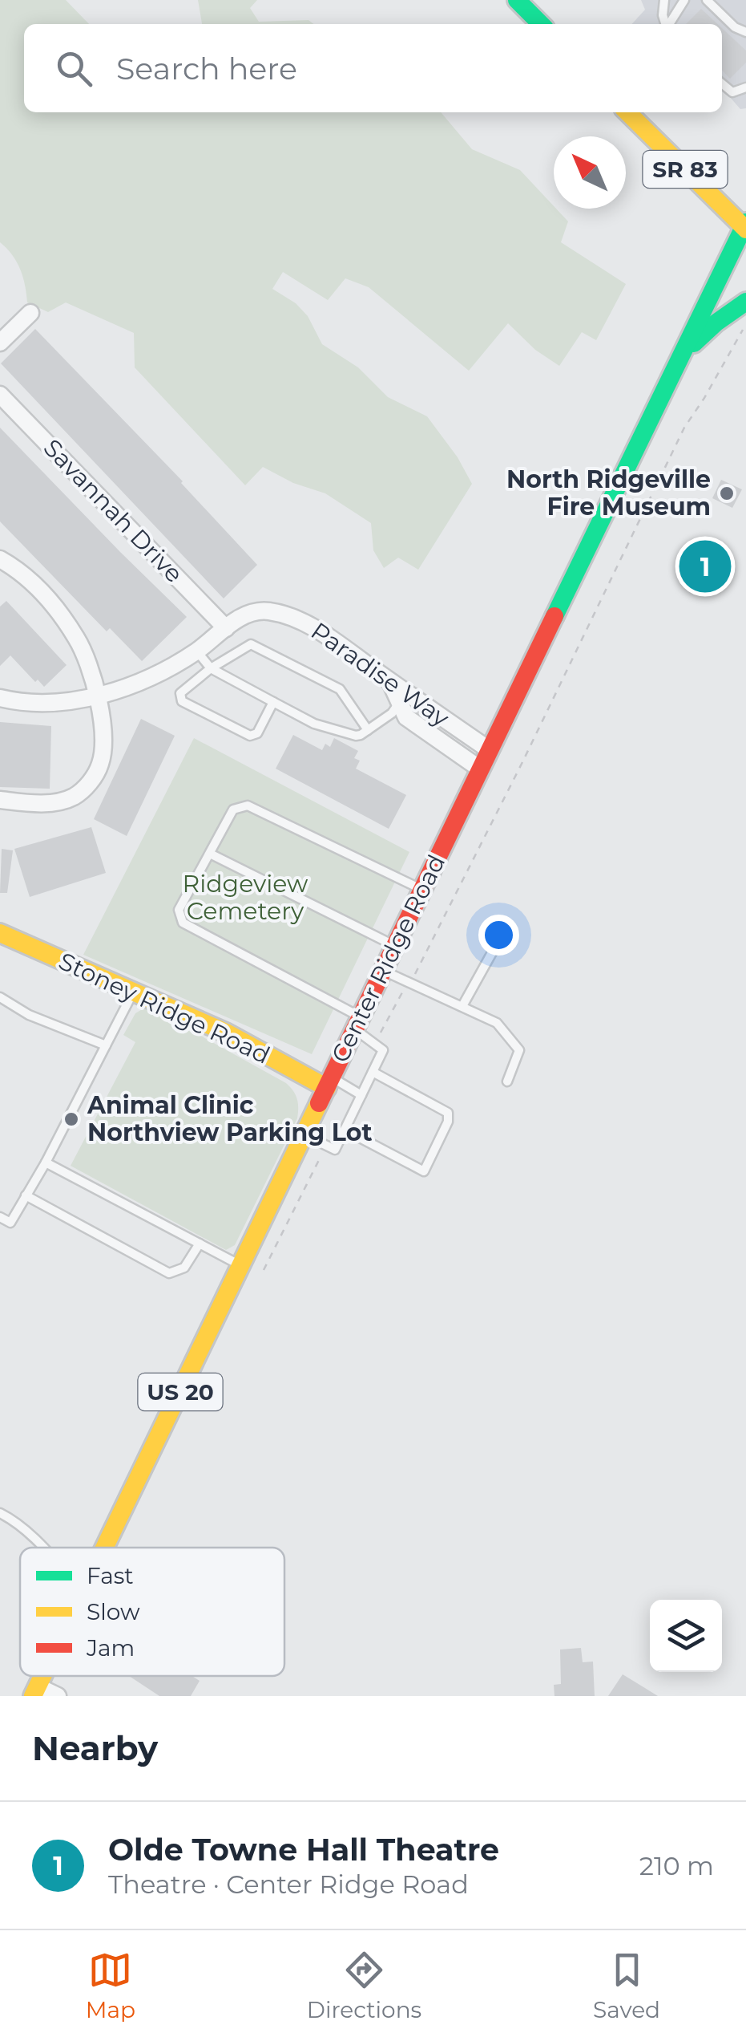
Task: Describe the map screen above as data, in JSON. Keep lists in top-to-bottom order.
{
  "streets": {
    "main road": [
      "SR 83",
      "Center Ridge Road",
      "Stoney Ridge Road",
      "US 20"
    ],
    "street": ["Savannah Drive", "Paradise Way"]
  },
  "crossings": [
    ["SR 83", "Center Ridge Road"],
    ["Savannah Drive", "Paradise Way"],
    ["Paradise Way", "Center Ridge Road"],
    ["Center Ridge Road", "Stoney Ridge Road"]
  ],
  "parks": ["Ridgeview Cemetery"],
  "places": ["North Ridgeville Fire Museum", "Animal Clinic Northview Parking Lot"],
  "legend": ["Fast", "Slow", "Jam"],
  "north": "top left",
  "page": {
    "search": "Search here",
    "pins": "1",
    "heading": "Nearby",
    "list": [
      {
        "mark": "1",
        "name": "Olde Towne Hall Theatre",
        "note": "Theatre · Center Ridge Road",
        "value": "210 m"
      }
    ],
    "nav": ["Map", "Directions", "Saved"]
  }
}
